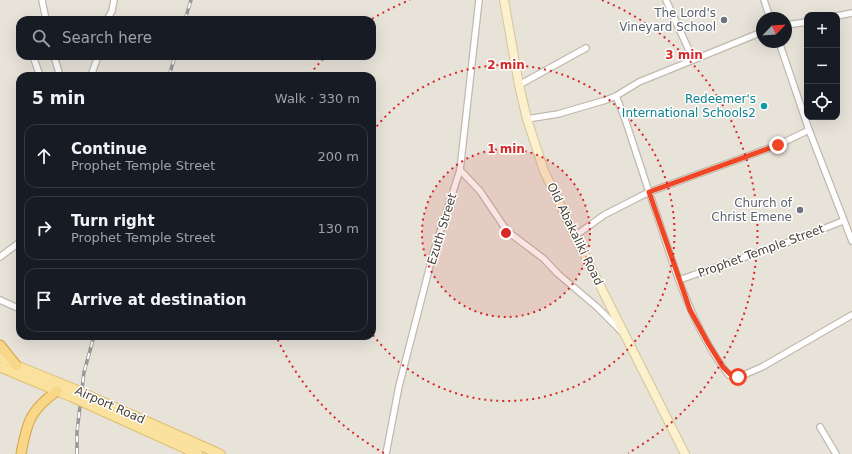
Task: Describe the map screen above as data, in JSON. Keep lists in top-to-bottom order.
{
  "streets": {
    "main road": ["Old Abakaliki Road", "Airport Road"],
    "street": ["Ezuth Street", "Prophet Temple Street"]
  },
  "places": ["The Lord's Vineyard School", "Redeemer's International Schools2", "Church of Christ Emene"],
  "north": "top right",
  "page": {
    "map_buttons": ["+", "−"],
    "search": "Search here",
    "heading": ["5 min", "Walk · 330 m"],
    "list": [
      ["Continue", "Prophet Temple Street", "200 m"],
      ["Turn right", "Prophet Temple Street", "130 m"],
      "Arrive at destination"
    ]
  },
  "rings": ["3 min", "2 min", "1 min"]
}
